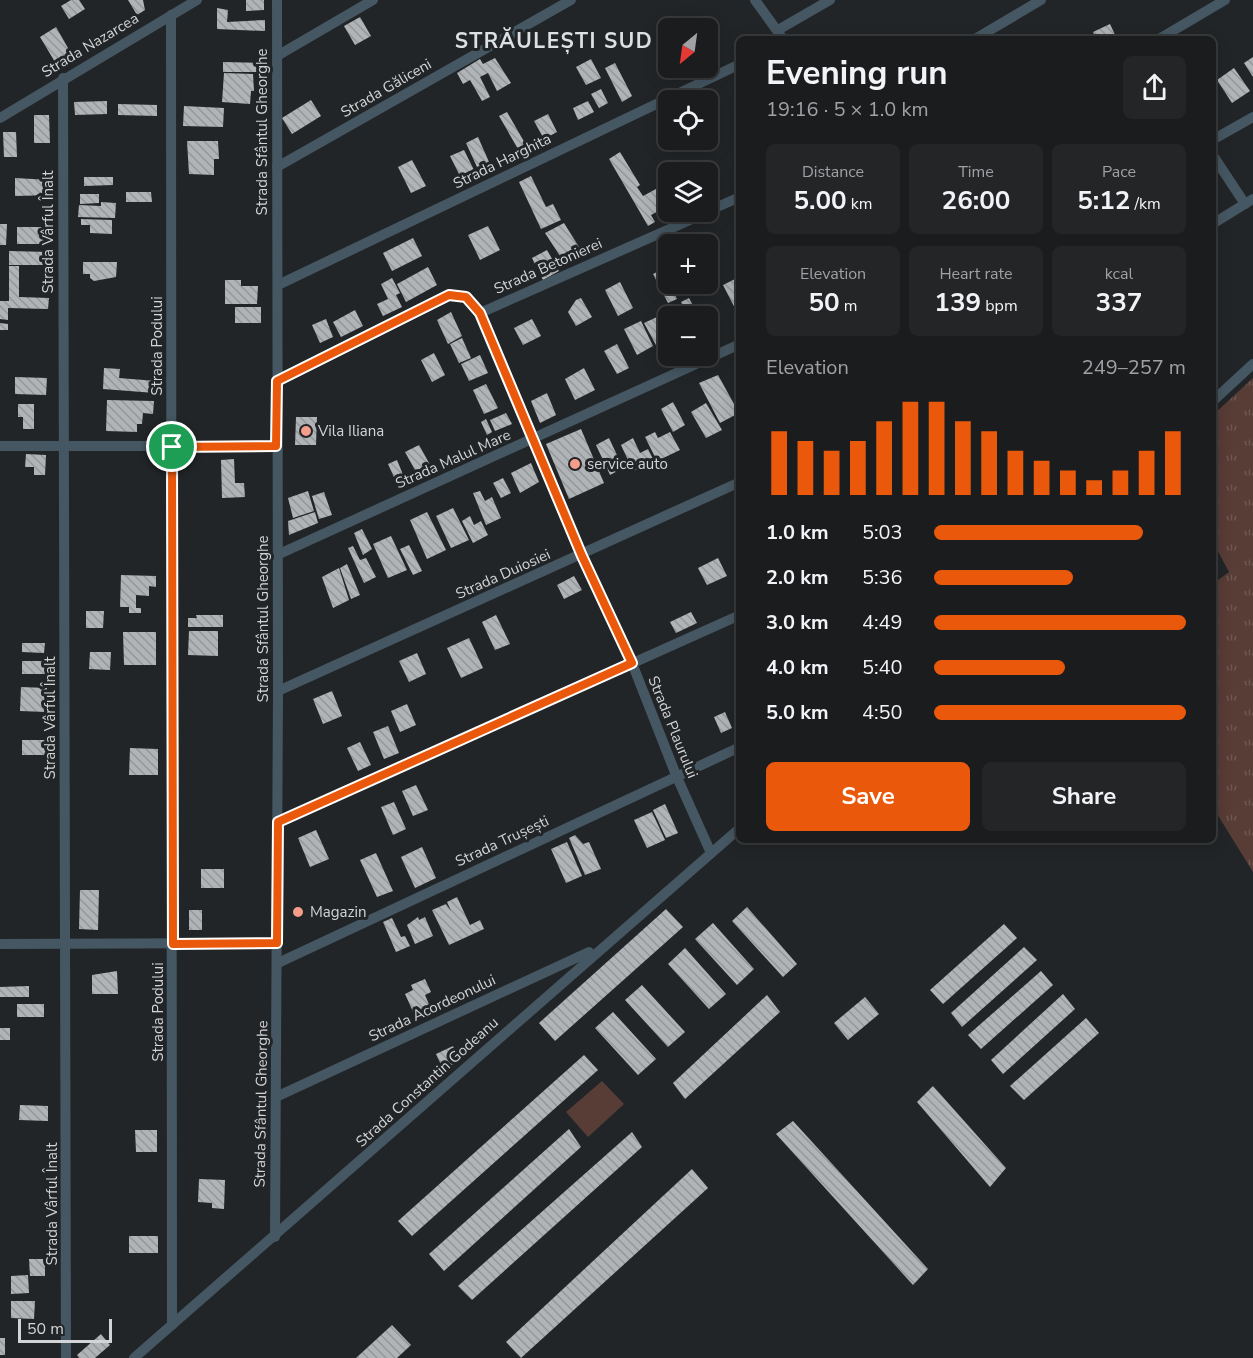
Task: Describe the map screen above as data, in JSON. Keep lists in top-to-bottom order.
{
  "streets": {
    "street": [
      "Strada Nazarcea",
      "Strada Găliceni",
      "Strada Sfântul Gheorghe",
      "Strada Harghita",
      "Strada Vârful Înalt",
      "Strada Betonierei",
      "Strada Podului",
      "Strada Malul Mare",
      "Strada Duiosiei",
      "Strada Plaurului",
      "Strada Trușești",
      "Strada Acordeonului",
      "Strada Constantin Godeanu"
    ]
  },
  "crossings": [
    ["Strada Nazarcea", "Strada Vârful Înalt"],
    ["Strada Nazarcea", "Strada Podului"],
    ["Strada Găliceni", "Strada Sfântul Gheorghe"],
    ["Strada Sfântul Gheorghe", "Strada Harghita"],
    ["Strada Sfântul Gheorghe", "Strada Malul Mare"],
    ["Strada Sfântul Gheorghe", "Strada Duiosiei"],
    ["Strada Sfântul Gheorghe", "Strada Trușești"],
    ["Strada Sfântul Gheorghe", "Strada Acordeonului"],
    ["Strada Sfântul Gheorghe", "Strada Constantin Godeanu"],
    ["Strada Betonierei", "Strada Plaurului"],
    ["Strada Podului", "Strada Constantin Godeanu"],
    ["Strada Malul Mare", "Strada Plaurului"],
    ["Strada Duiosiei", "Strada Plaurului"],
    ["Strada Plaurului", "Strada Trușești"],
    ["Strada Plaurului", "Strada Constantin Godeanu"],
    ["Strada Acordeonului", "Strada Constantin Godeanu"]
  ],
  "districts": ["STRĂULEȘTI SUD"],
  "places": ["Vila Iliana", "service auto", "Magazin"],
  "scale_bar": "50 m",
  "north": "bottom left",
  "page": {
    "map_buttons": ["+", "−"],
    "heading": ["Evening run", "19:16 · 5 × 1.0 km"],
    "stats": [
      ["Distance", "5.00 km"],
      ["Time", "26:00"],
      ["Pace", "5:12 /km"],
      ["Elevation", "50 m"],
      ["Heart rate", "139 bpm"],
      ["kcal", "337"]
    ],
    "chart": ["Elevation", "249–257 m"],
    "list": [
      {
        "name": "1.0 km",
        "note": "5:03"
      },
      {
        "name": "2.0 km",
        "note": "5:36"
      },
      {
        "name": "3.0 km",
        "note": "4:49"
      },
      {
        "name": "4.0 km",
        "note": "5:40"
      },
      {
        "name": "5.0 km",
        "note": "4:50"
      }
    ],
    "buttons": ["Save", "Share"],
    "scale": "50 m"
  }
}
